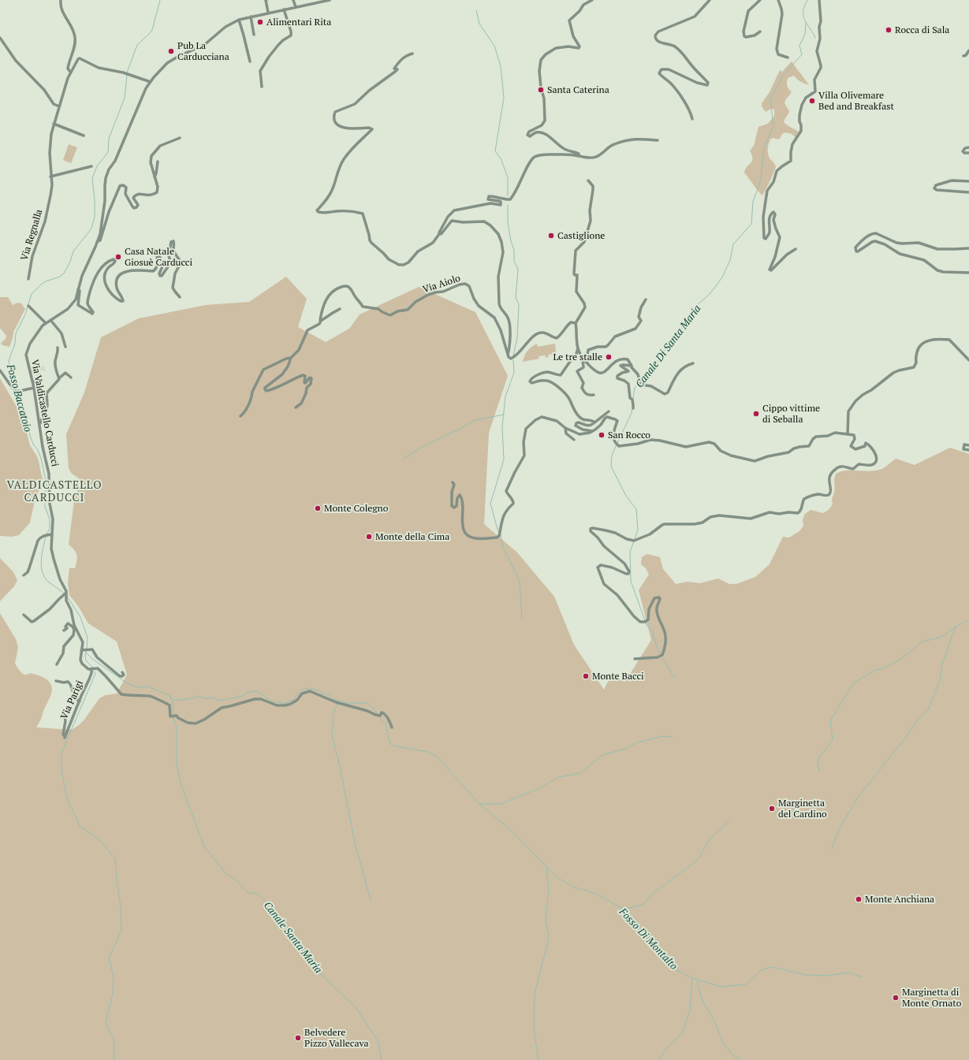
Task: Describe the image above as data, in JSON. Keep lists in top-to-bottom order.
{
  "streets": {
    "street": [
      "Via Regnalla",
      "Via Aiolo",
      "Via Valdicastello Carducci",
      "Via Parigi"
    ]
  },
  "crossings": [
    ["Via Valdicastello Carducci", "Via Parigi"]
  ],
  "districts": ["VALDICASTELLO CARDUCCI"],
  "water": [
    "Canale Di Santa Maria",
    "Fosso Baccatoio",
    "Canale Santa Maria",
    "Fosso Di Montalto"
  ],
  "places": [
    "Alimentari Rita",
    "Rocca di Sala",
    "Pub La Carducciana",
    "Santa Caterina",
    "Villa Olivemare Bed and Breakfast",
    "Castiglione",
    "Casa Natale Giosuè Carducci",
    "Le tre stalle",
    "Cippo vittime di Seballa",
    "San Rocco",
    "Monte Colegno",
    "Monte della Cima",
    "Monte Bacci",
    "Marginetta del Cardino",
    "Monte Anchiana",
    "Marginetta di Monte Ornato",
    "Belvedere Pizzo Vallecava"
  ]
}
